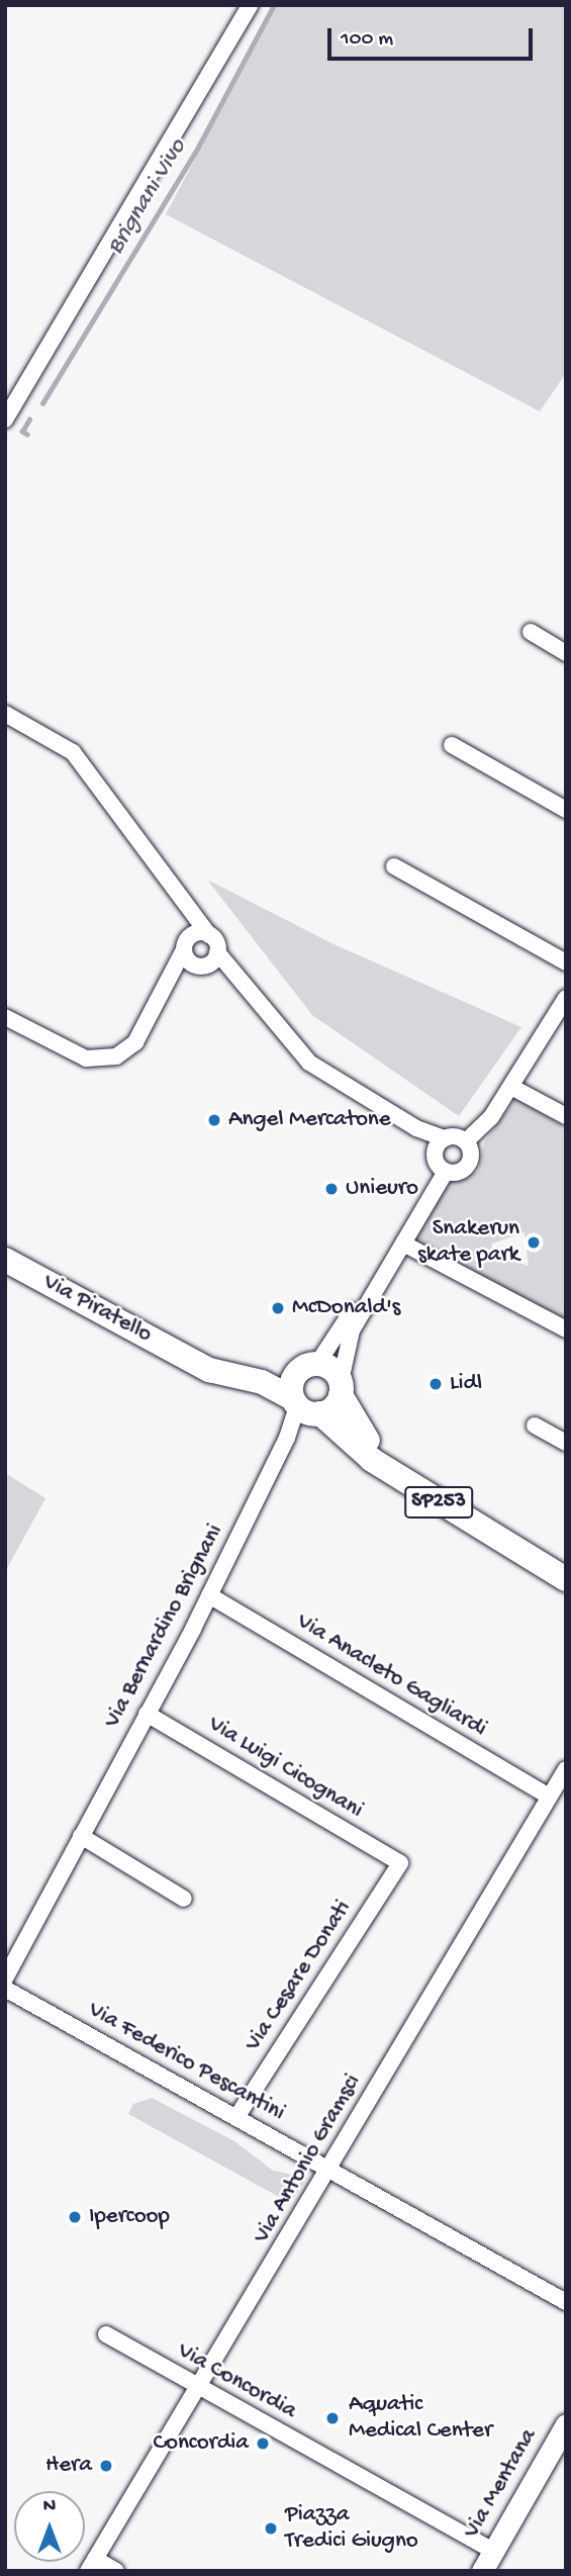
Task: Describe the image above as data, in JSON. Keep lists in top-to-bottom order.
{
  "streets": {
    "main road": ["Via Piratello", "SP253", "Via Mentana"],
    "street": [
      "Via Bernardino Brignani",
      "Via Anacleto Gagliardi",
      "Via Luigi Cicognani",
      "Via Cesare Donati",
      "Via Federico Pescantini",
      "Via Antonio Gramsci",
      "Via Concordia"
    ]
  },
  "crossings": [
    ["Via Piratello", "SP253"],
    ["Via Piratello", "Via Bernardino Brignani"],
    ["Via Bernardino Brignani", "Via Anacleto Gagliardi"],
    ["Via Bernardino Brignani", "Via Luigi Cicognani"],
    ["Via Anacleto Gagliardi", "Via Antonio Gramsci"],
    ["Via Luigi Cicognani", "Via Cesare Donati"],
    ["Via Cesare Donati", "Via Federico Pescantini"],
    ["Via Federico Pescantini", "Via Antonio Gramsci"],
    ["Via Antonio Gramsci", "Via Concordia"],
    ["Via Concordia", "Via Mentana"]
  ],
  "water": ["Brignani Vivo"],
  "places": [
    "Angel Mercatone",
    "Unieuro",
    "Snakerun skate park",
    "McDonald's",
    "Lidl",
    "Ipercoop",
    "Aquatic Medical Center",
    "Concordia",
    "Hera",
    "Piazza Tredici Giugno"
  ],
  "scale_bar": "100 m",
  "north": "top"
}
